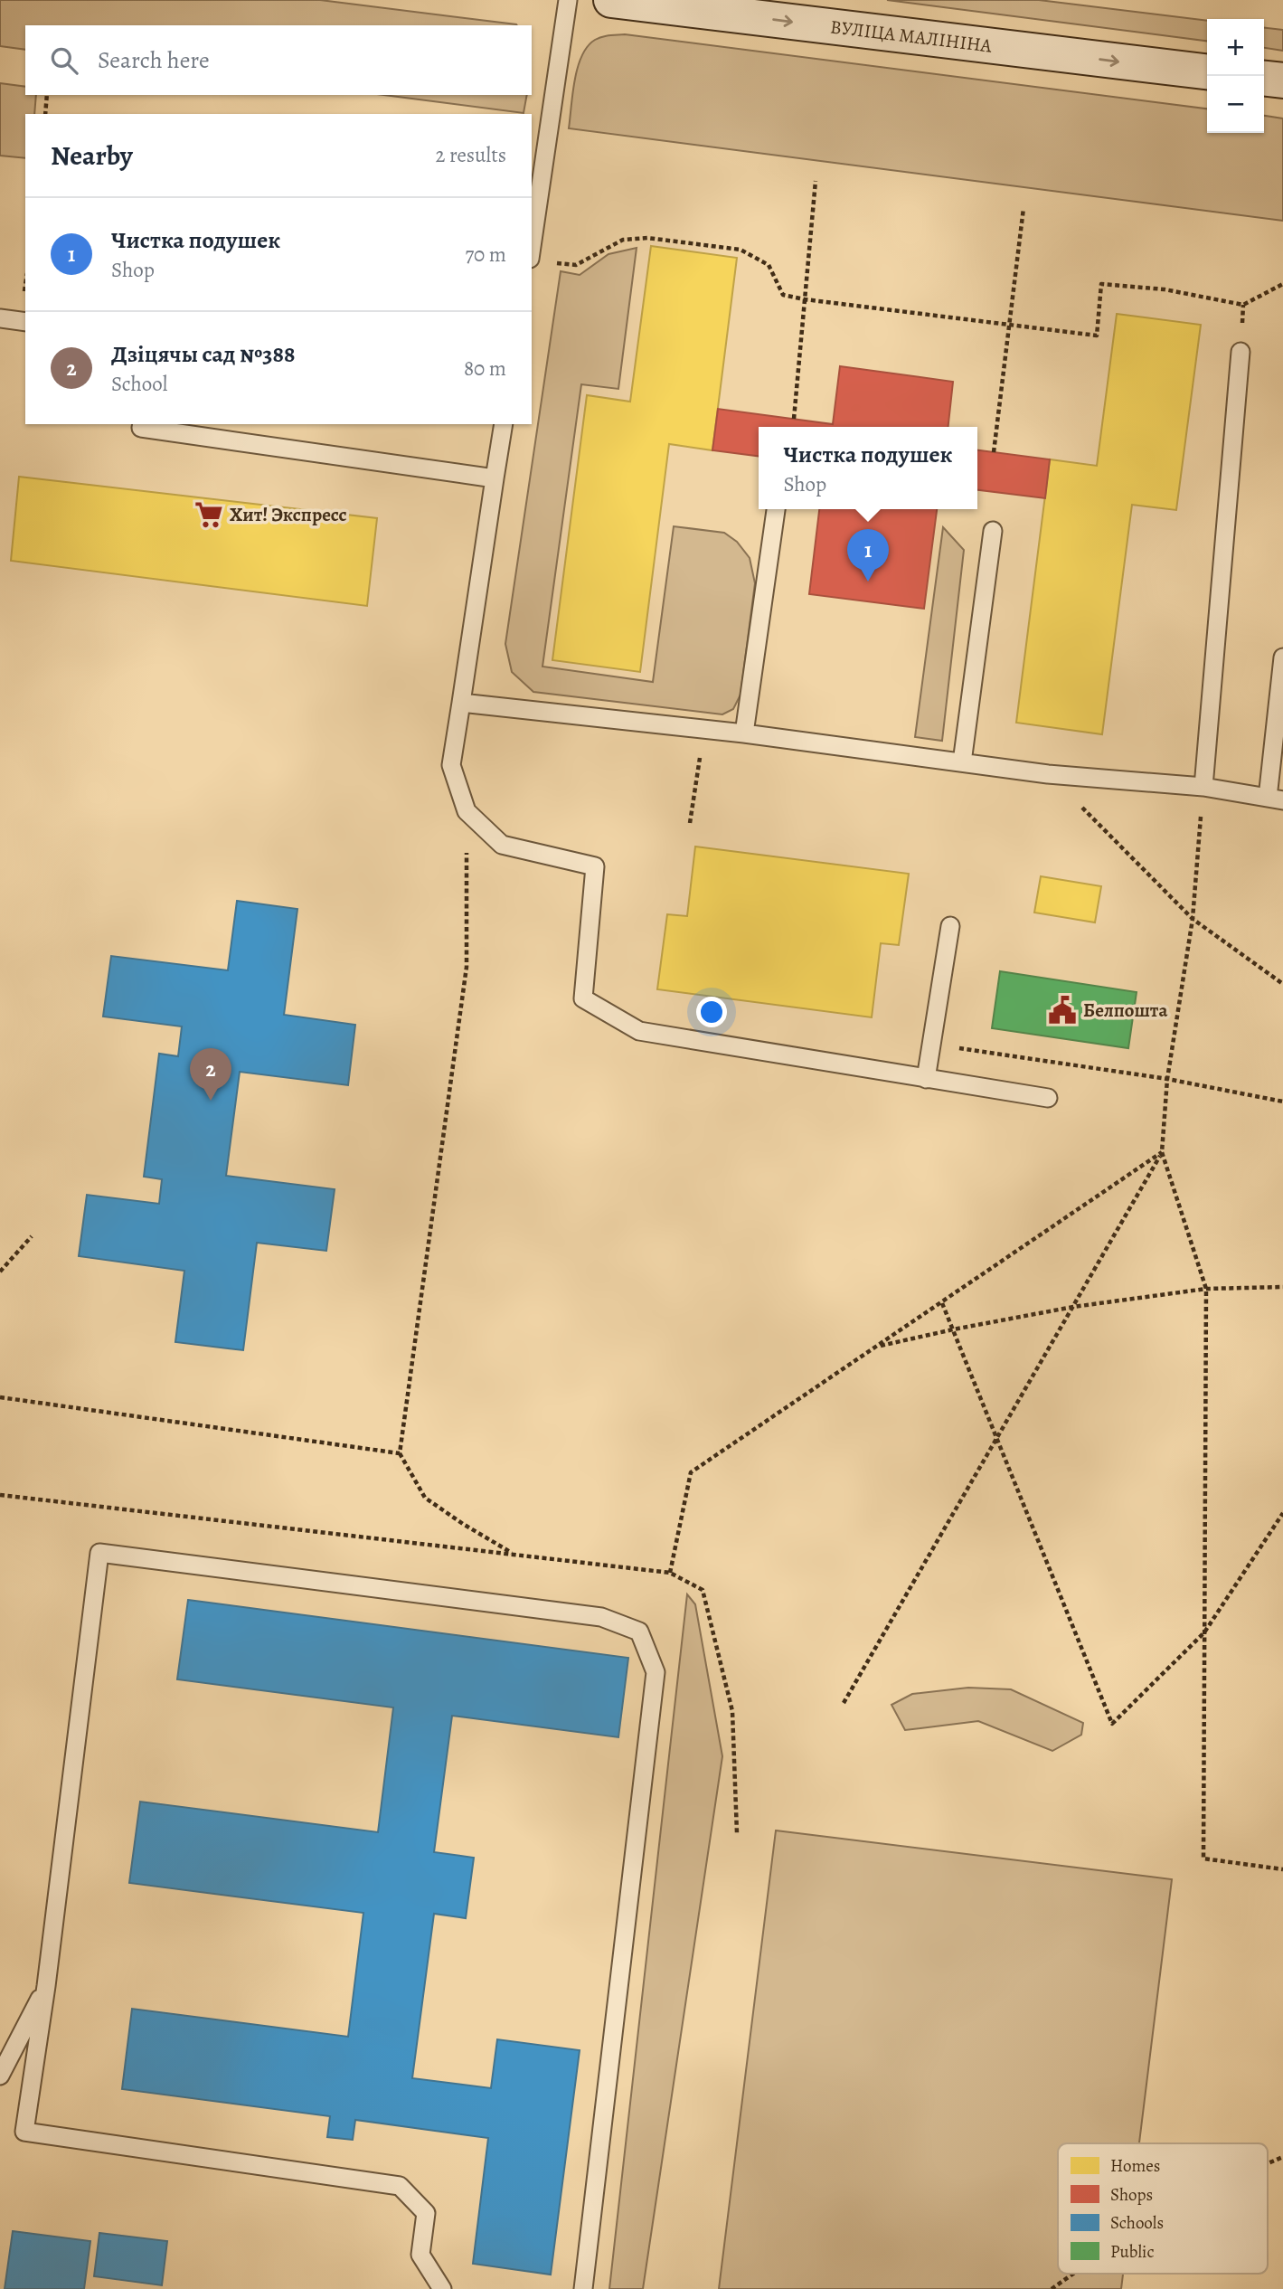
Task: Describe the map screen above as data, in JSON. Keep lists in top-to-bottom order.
{
  "streets": {
    "main road": ["ВУЛІЦА МАЛІНІНА"]
  },
  "one_way": ["ВУЛІЦА МАЛІНІНА"],
  "places": {
    "supermarket": ["Хит! Экспресс"],
    "public building": ["Белпошта"]
  },
  "legend": [
    "Homes",
    "Shops",
    "Schools",
    "Public"
  ],
  "page": {
    "map_buttons": ["+", "−"],
    "search": "Search here",
    "heading": ["Nearby", "2 results"],
    "list": [
      {
        "mark": "1",
        "name": "Чистка подушек",
        "note": "Shop",
        "value": "70 m"
      },
      {
        "mark": "2",
        "name": "Дзіцячы сад №388",
        "note": "School",
        "value": "80 m"
      }
    ],
    "popup": ["Чистка подушек", "Shop"],
    "pins": ["1", "2"]
  }
}
